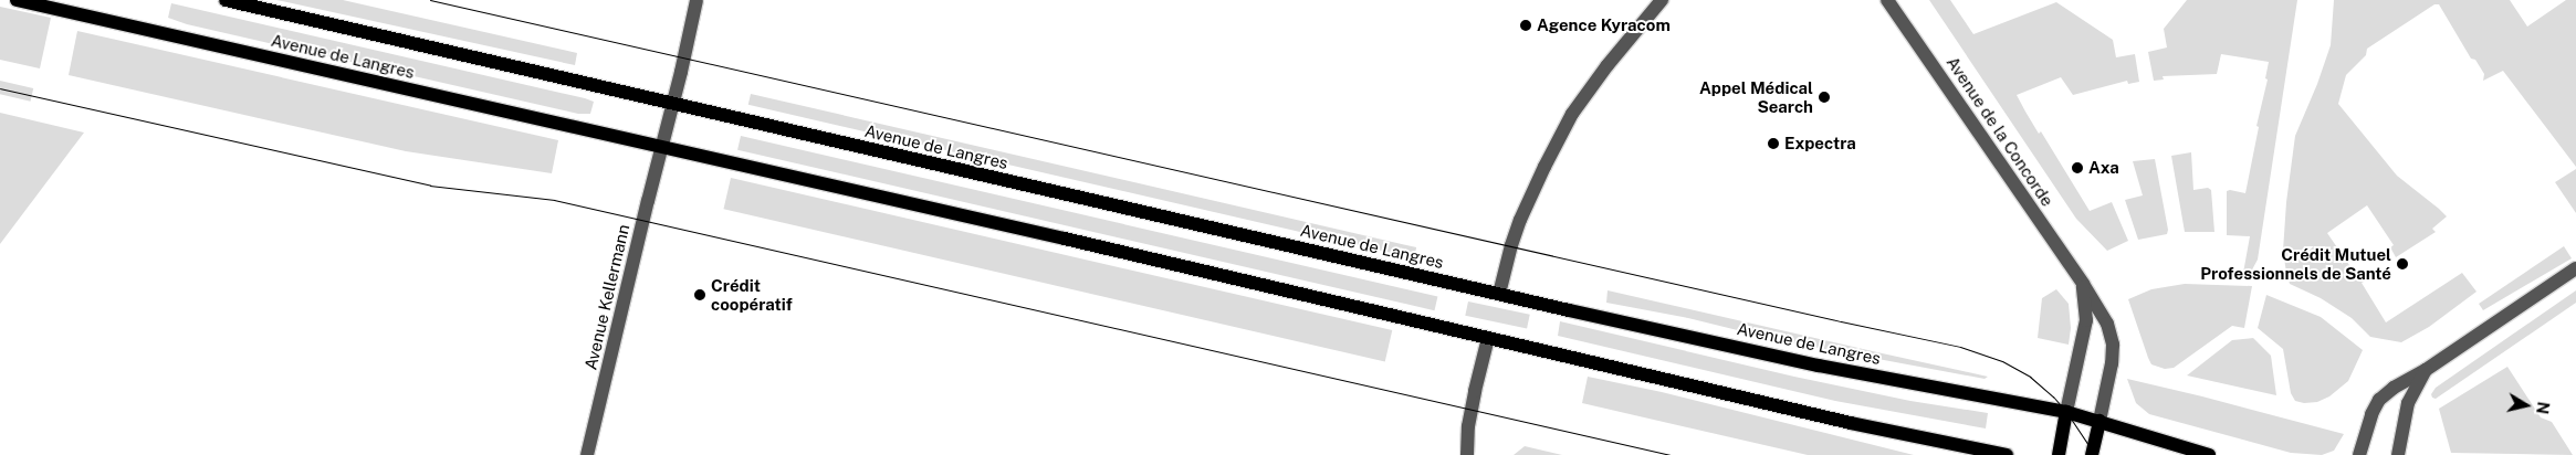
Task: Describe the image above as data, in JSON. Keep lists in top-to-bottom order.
{
  "streets": {
    "main road": ["Avenue de Langres"],
    "street": ["Avenue de la Concorde", "Avenue Kellermann"]
  },
  "crossings": [
    ["Avenue de Langres", "Avenue de la Concorde"],
    ["Avenue de Langres", "Avenue Kellermann"]
  ],
  "places": [
    "Agence Kyracom",
    "Appel Médical Search",
    "Expectra",
    "Axa",
    "Crédit Mutuel Professionnels de Santé",
    "Crédit coopératif"
  ],
  "north": "right"
}
